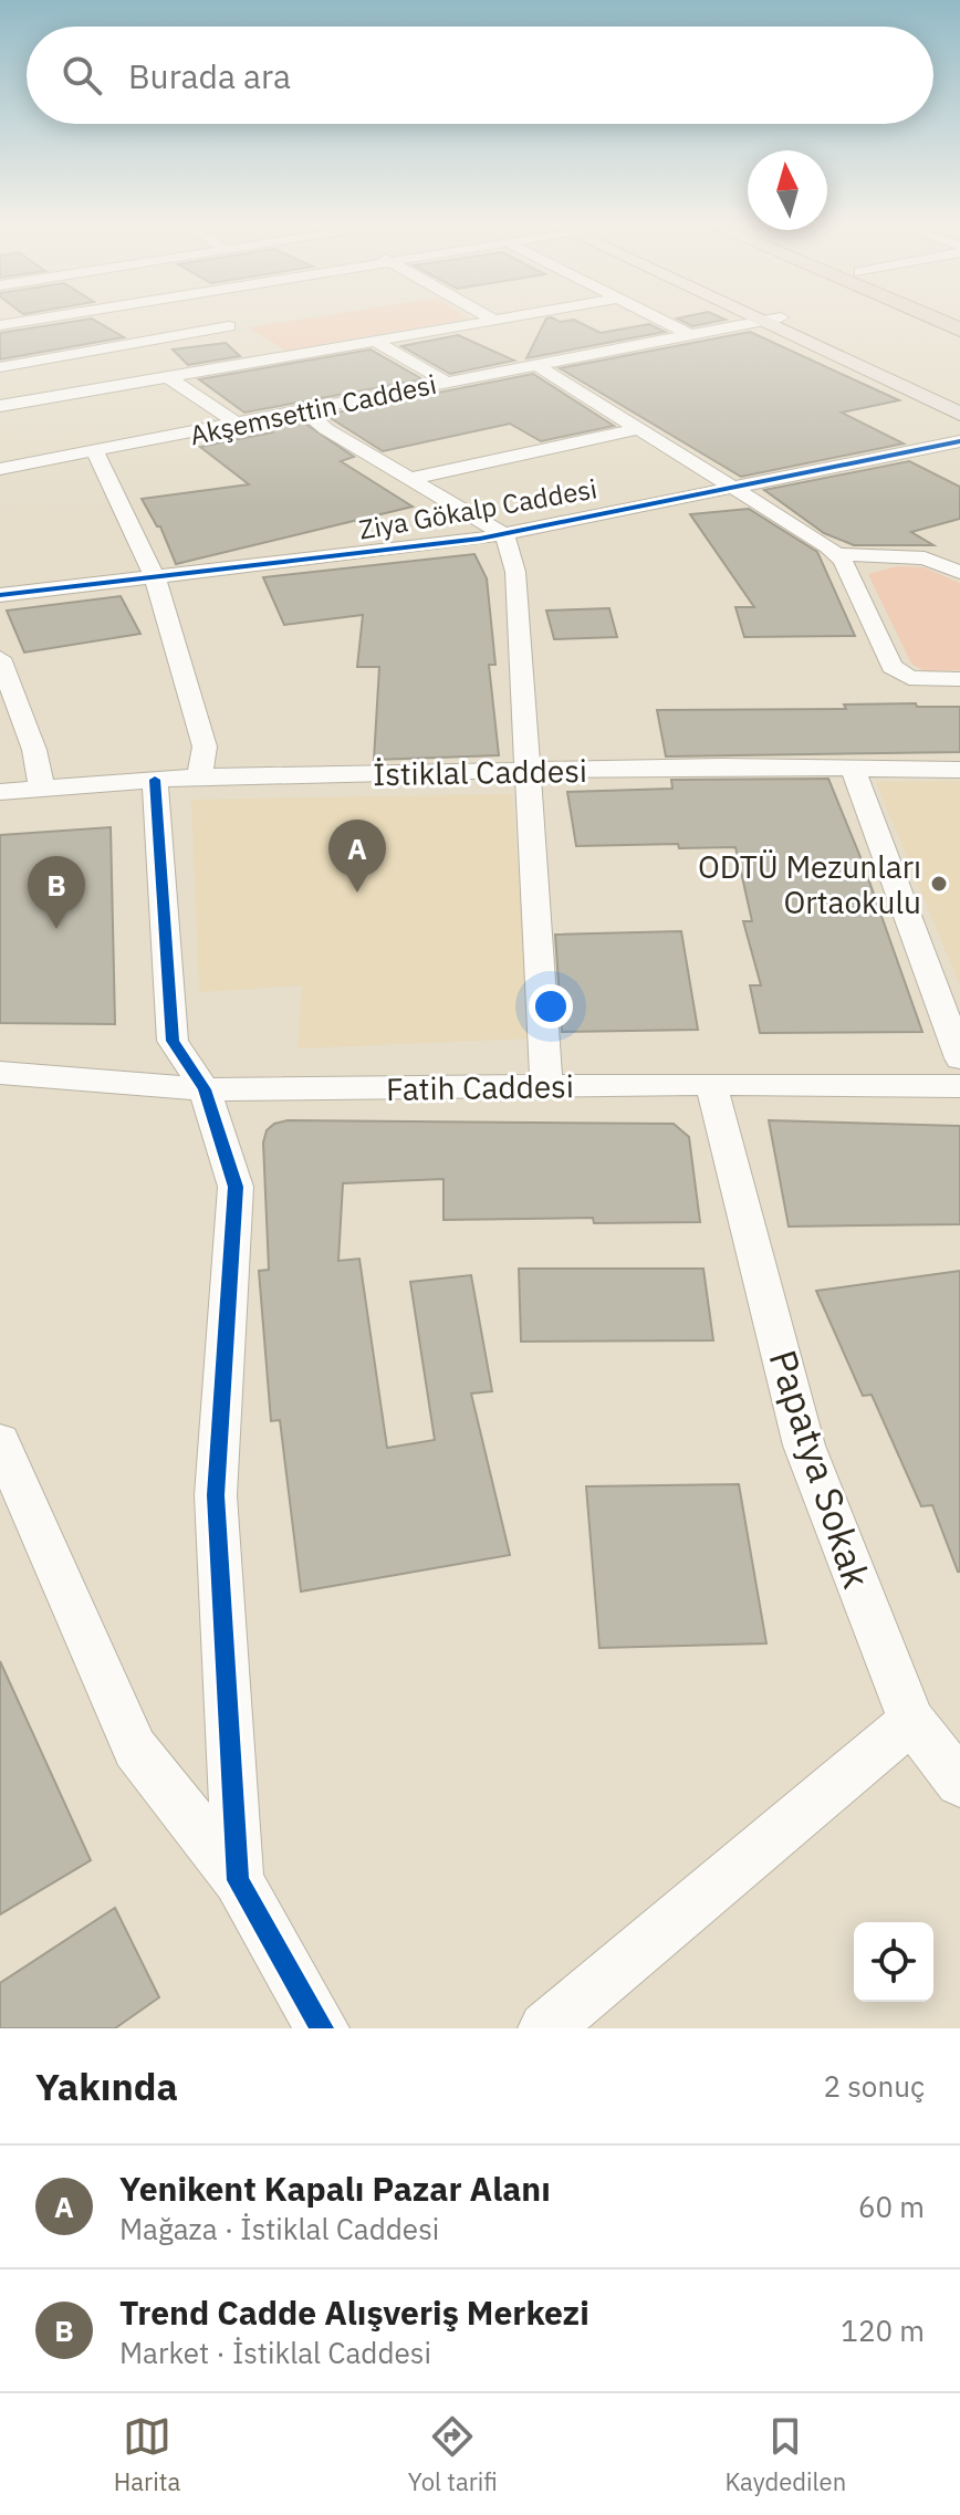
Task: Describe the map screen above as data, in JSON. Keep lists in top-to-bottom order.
{
  "streets": {
    "street": [
      "Akşemsettin Caddesi",
      "Ziya Gökalp Caddesi",
      "İstiklal Caddesi",
      "Fatih Caddesi",
      "Papatya Sokak"
    ]
  },
  "crossings": [
    ["Fatih Caddesi", "Papatya Sokak"]
  ],
  "places": ["ODTÜ Mezunları Ortaokulu"],
  "north": "top",
  "page": {
    "search": "Burada ara",
    "pins": ["A", "B"],
    "heading": ["Yakında", "2 sonuç"],
    "list": [
      {
        "mark": "A",
        "name": "Yenikent Kapalı Pazar Alanı",
        "note": "Mağaza · İstiklal Caddesi",
        "value": "60 m"
      },
      {
        "mark": "B",
        "name": "Trend Cadde Alışveriş Merkezi",
        "note": "Market · İstiklal Caddesi",
        "value": "120 m"
      }
    ],
    "nav": ["Harita", "Yol tarifi", "Kaydedilen"]
  }
}
